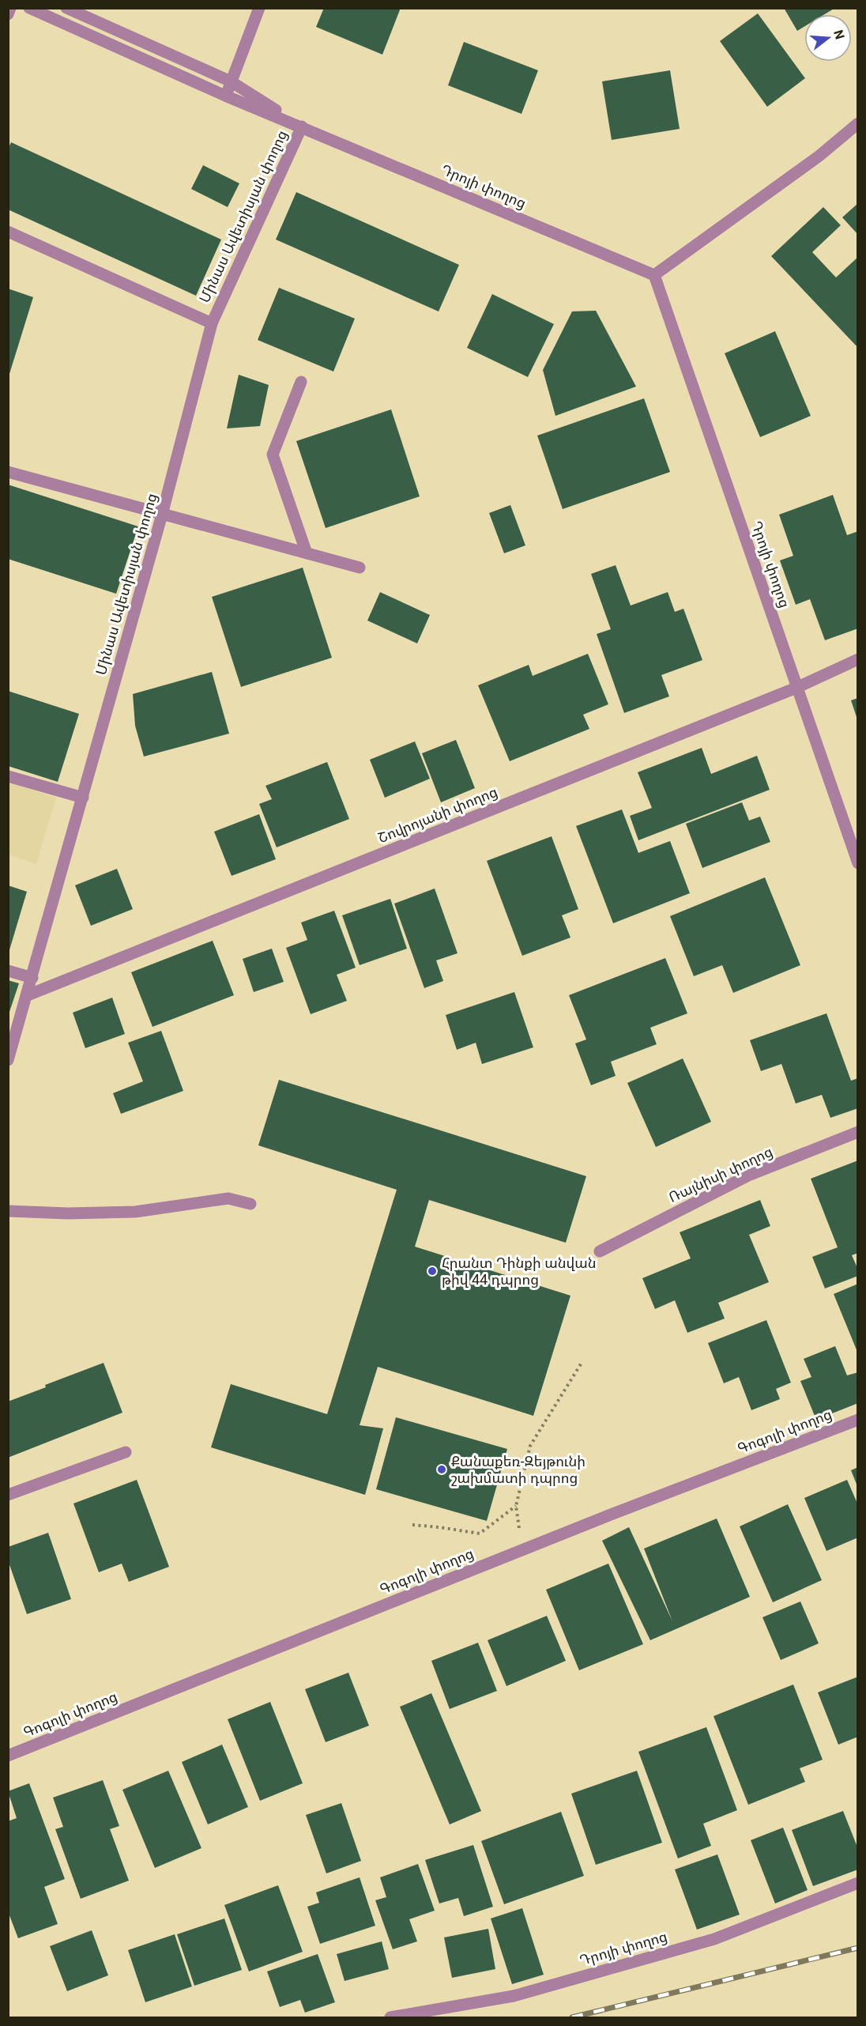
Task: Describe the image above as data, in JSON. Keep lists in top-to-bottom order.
{
  "streets": {
    "street": [
      "Դրոյի փողոց",
      "Մինաս Ավետիսյան փողոց",
      "Շովրոյանի փողոց",
      "Ռայնիսի փողոց",
      "Գոգոլի փողոց"
    ]
  },
  "crossings": [
    ["Դրոյի փողոց", "Մինաս Ավետիսյան փողոց"],
    ["Դրոյի փողոց", "Շովրոյանի փողոց"],
    ["Մինաս Ավետիսյան փողոց", "Շովրոյանի փողոց"]
  ],
  "places": ["Հրանտ Դինքի անվան թիվ 44 դպրոց", "Քանաքեռ-Զեյթունի շախմատի դպրոց"],
  "north": "right"
}
